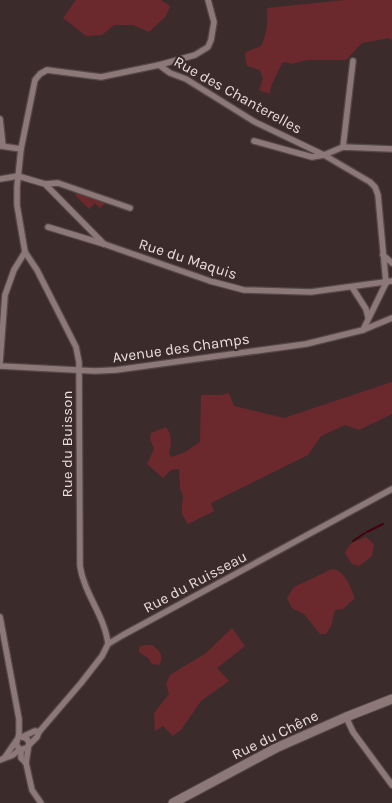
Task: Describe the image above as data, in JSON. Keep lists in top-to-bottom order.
{
  "streets": {
    "main road": ["Rue du Chêne"],
    "street": [
      "Rue des Chanterelles",
      "Rue du Maquis",
      "Avenue des Champs",
      "Rue du Buisson",
      "Rue du Ruisseau"
    ]
  },
  "crossings": [
    ["Rue des Chanterelles", "Rue du Maquis"],
    ["Avenue des Champs", "Rue du Buisson"],
    ["Rue du Buisson", "Rue du Ruisseau"]
  ]
}
